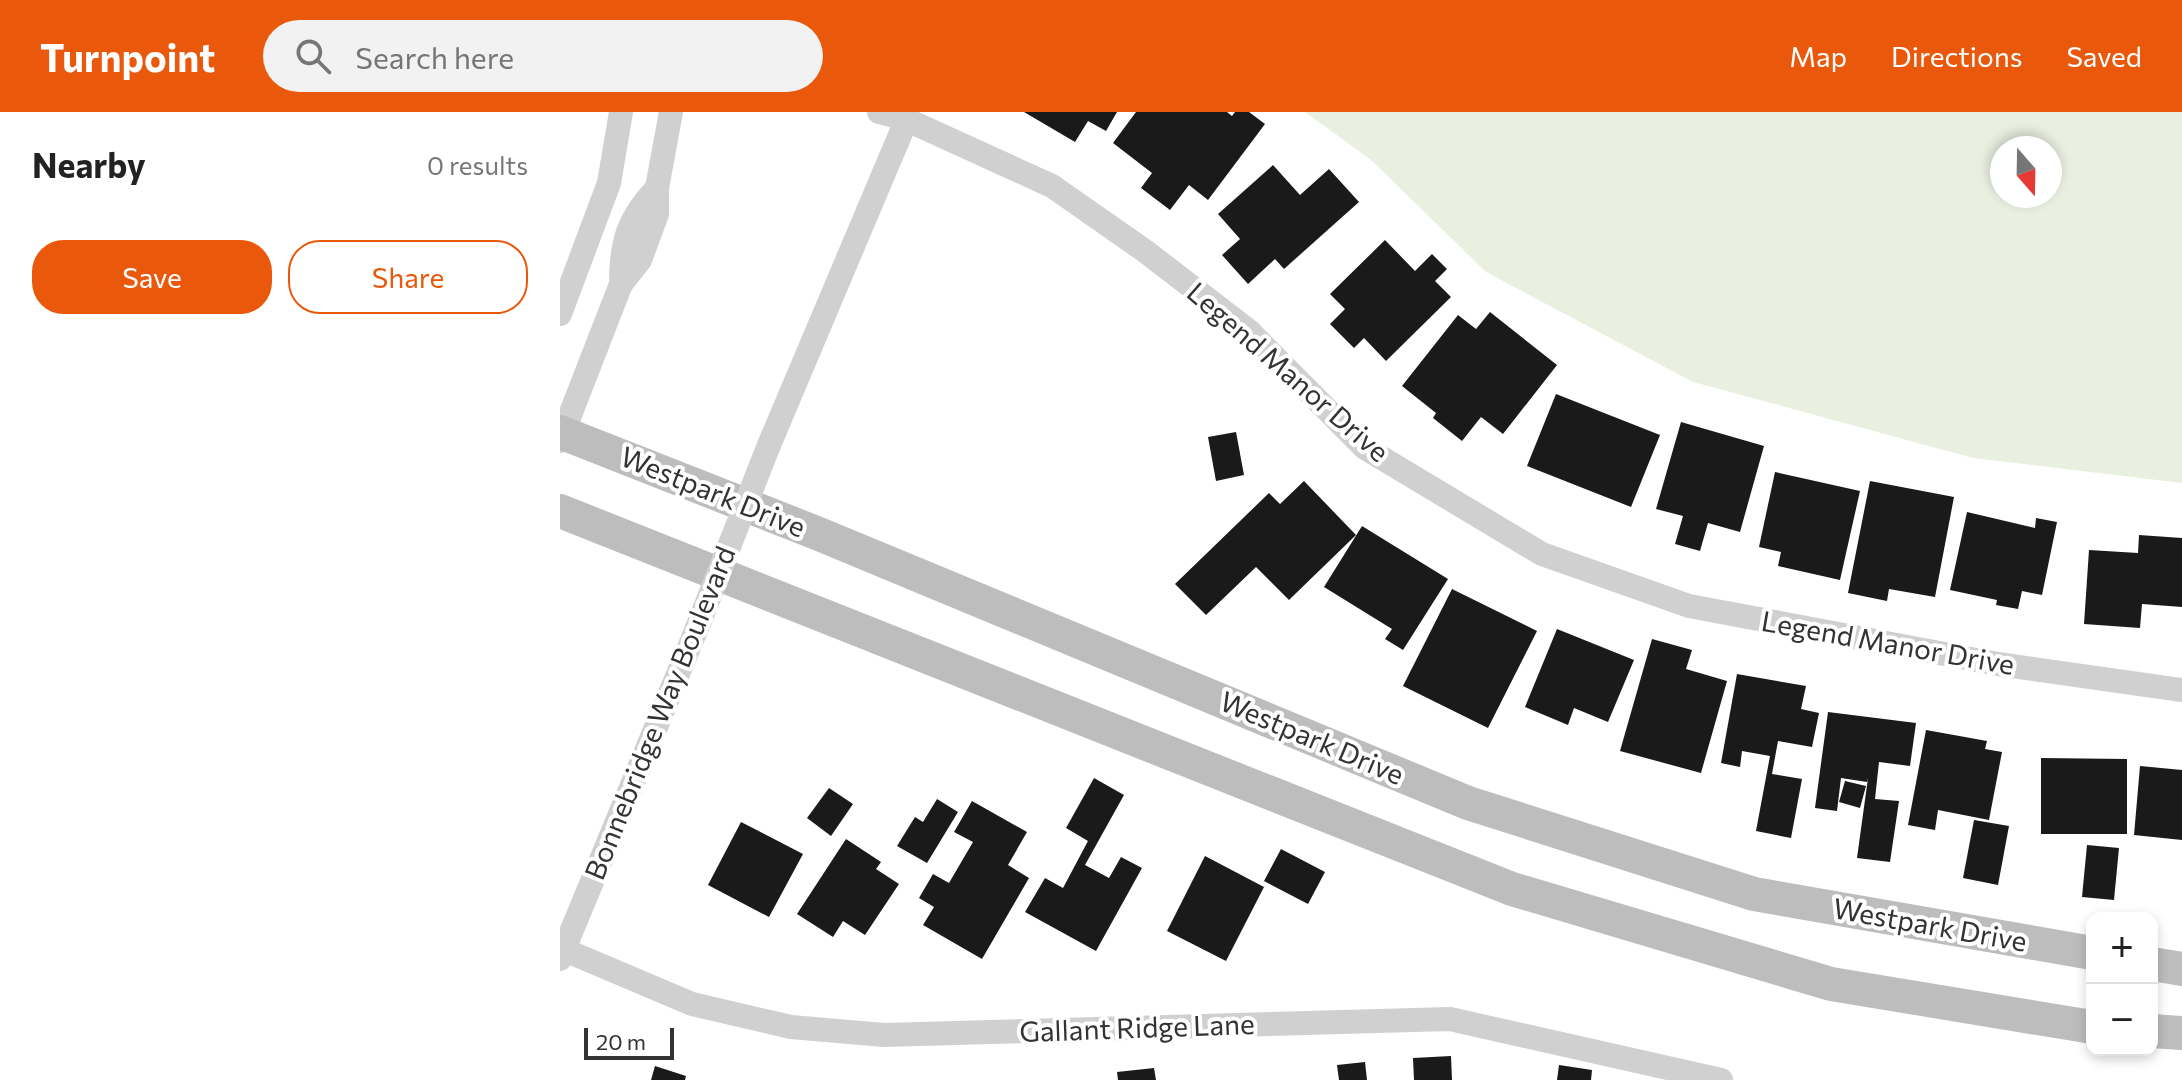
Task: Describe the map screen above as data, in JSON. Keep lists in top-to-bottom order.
{
  "streets": {
    "main road": ["Westpark Drive"],
    "street": ["Legend Manor Drive", "Bonnebridge Way Boulevard", "Gallant Ridge Lane"]
  },
  "crossings": [
    ["Legend Manor Drive", "Bonnebridge Way Boulevard"],
    ["Bonnebridge Way Boulevard", "Gallant Ridge Lane"]
  ],
  "scale_bar": "20 m",
  "north": "bottom",
  "page": {
    "header": "Turnpoint",
    "search": "Search here",
    "nav": ["Map", "Directions", "Saved"],
    "heading": ["Nearby", "0 results"],
    "buttons": ["Save", "Share"],
    "map_buttons": ["+", "−"],
    "scale": "20 m"
  }
}
